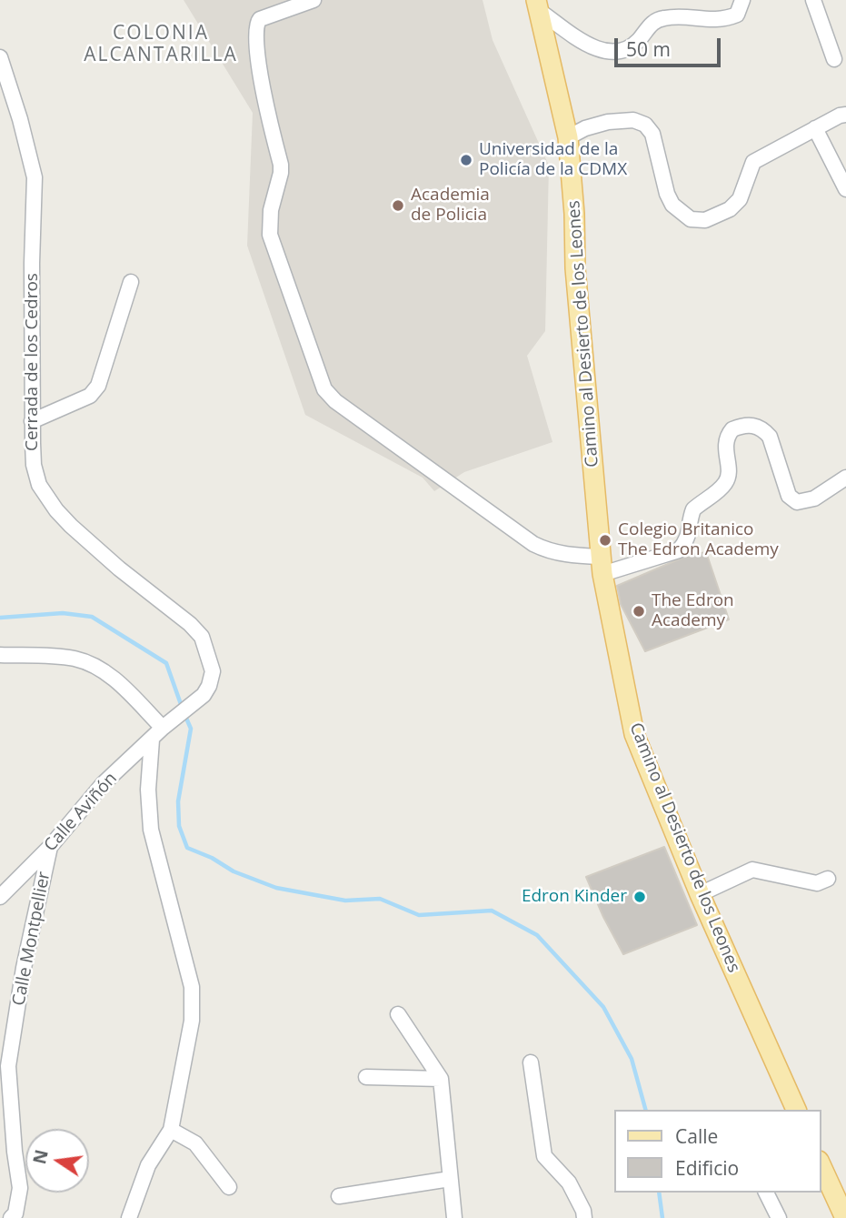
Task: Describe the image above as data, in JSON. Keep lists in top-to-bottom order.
{
  "streets": {
    "main road": ["Camino al Desierto de los Leones"],
    "street": ["Cerrada de los Cedros", "Calle Aviñón", "Calle Montpellier"]
  },
  "crossings": [
    ["Cerrada de los Cedros", "Calle Aviñón"],
    ["Calle Aviñón", "Calle Montpellier"]
  ],
  "districts": ["COLONIA ALCANTARILLA"],
  "places": [
    "Universidad de la Policía de la CDMX",
    "Academia de Policia",
    "Colegio Britanico The Edron Academy",
    "The Edron Academy",
    "Edron Kinder"
  ],
  "legend": ["Calle", "Edificio"],
  "scale_bar": "50 m",
  "north": "left"
}
